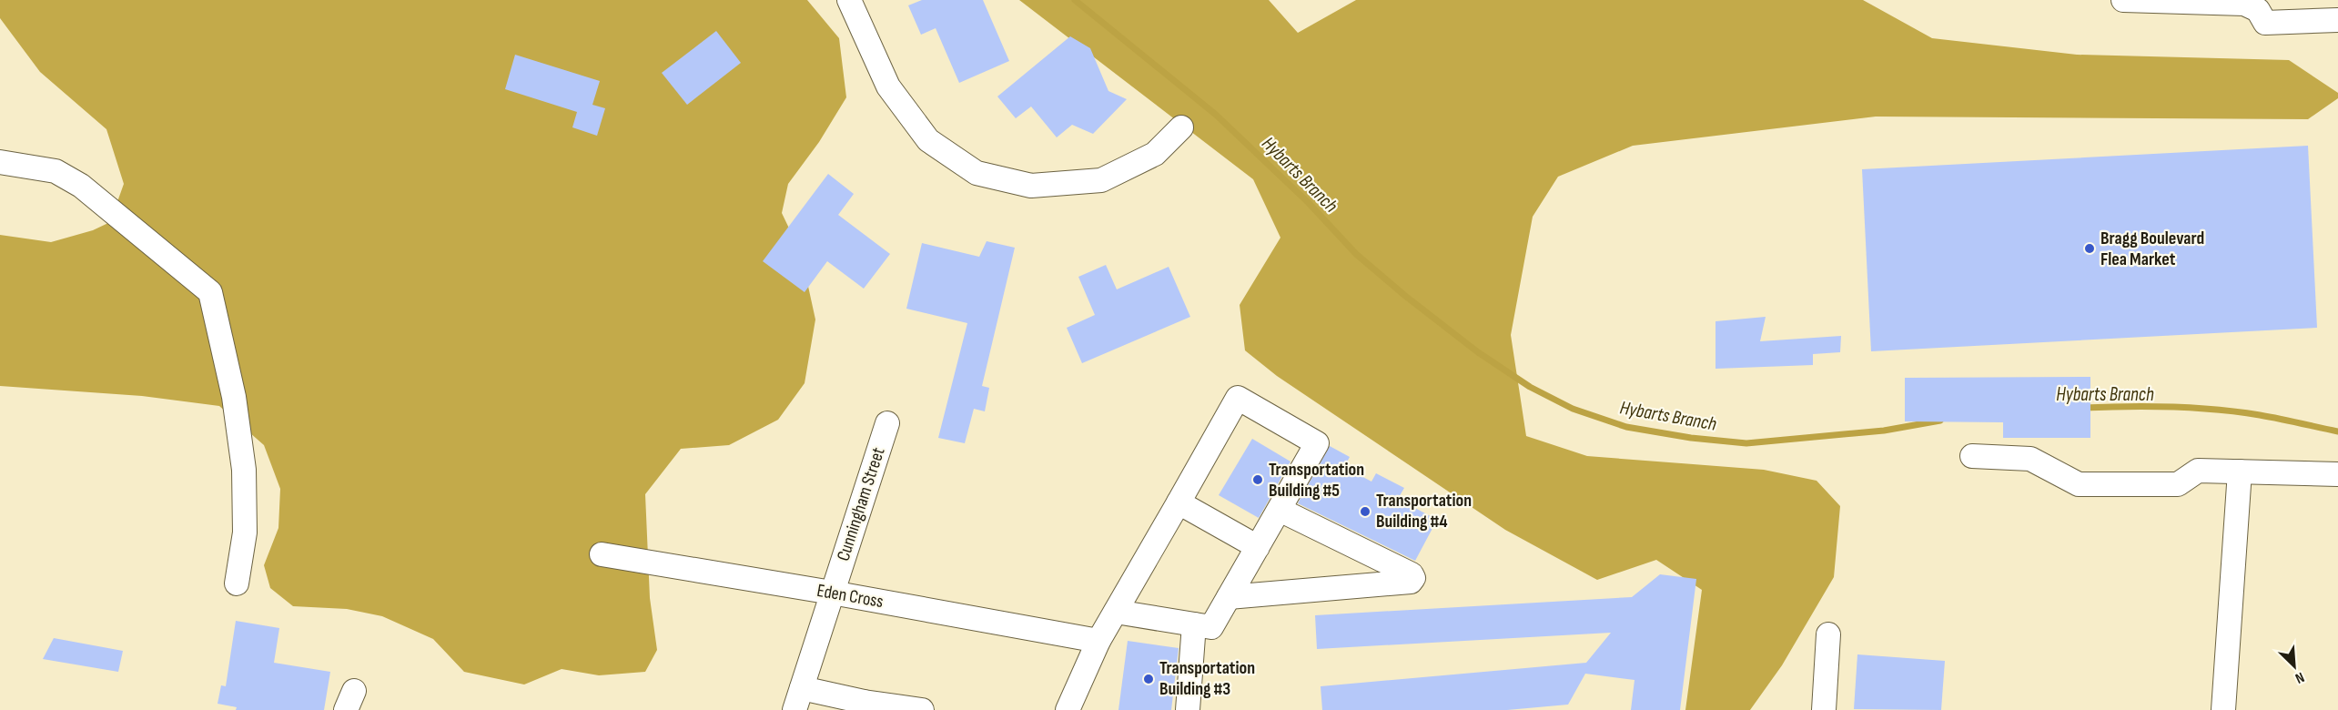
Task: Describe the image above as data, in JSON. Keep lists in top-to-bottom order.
{
  "streets": {
    "street": ["Cunningham Street", "Eden Cross"]
  },
  "crossings": [
    ["Cunningham Street", "Eden Cross"]
  ],
  "water": ["Hybarts Branch"],
  "places": [
    "Bragg Boulevard Flea Market",
    "Transportation Building #5",
    "Transportation Building #4",
    "Transportation Building #3"
  ],
  "north": "bottom right"
}
